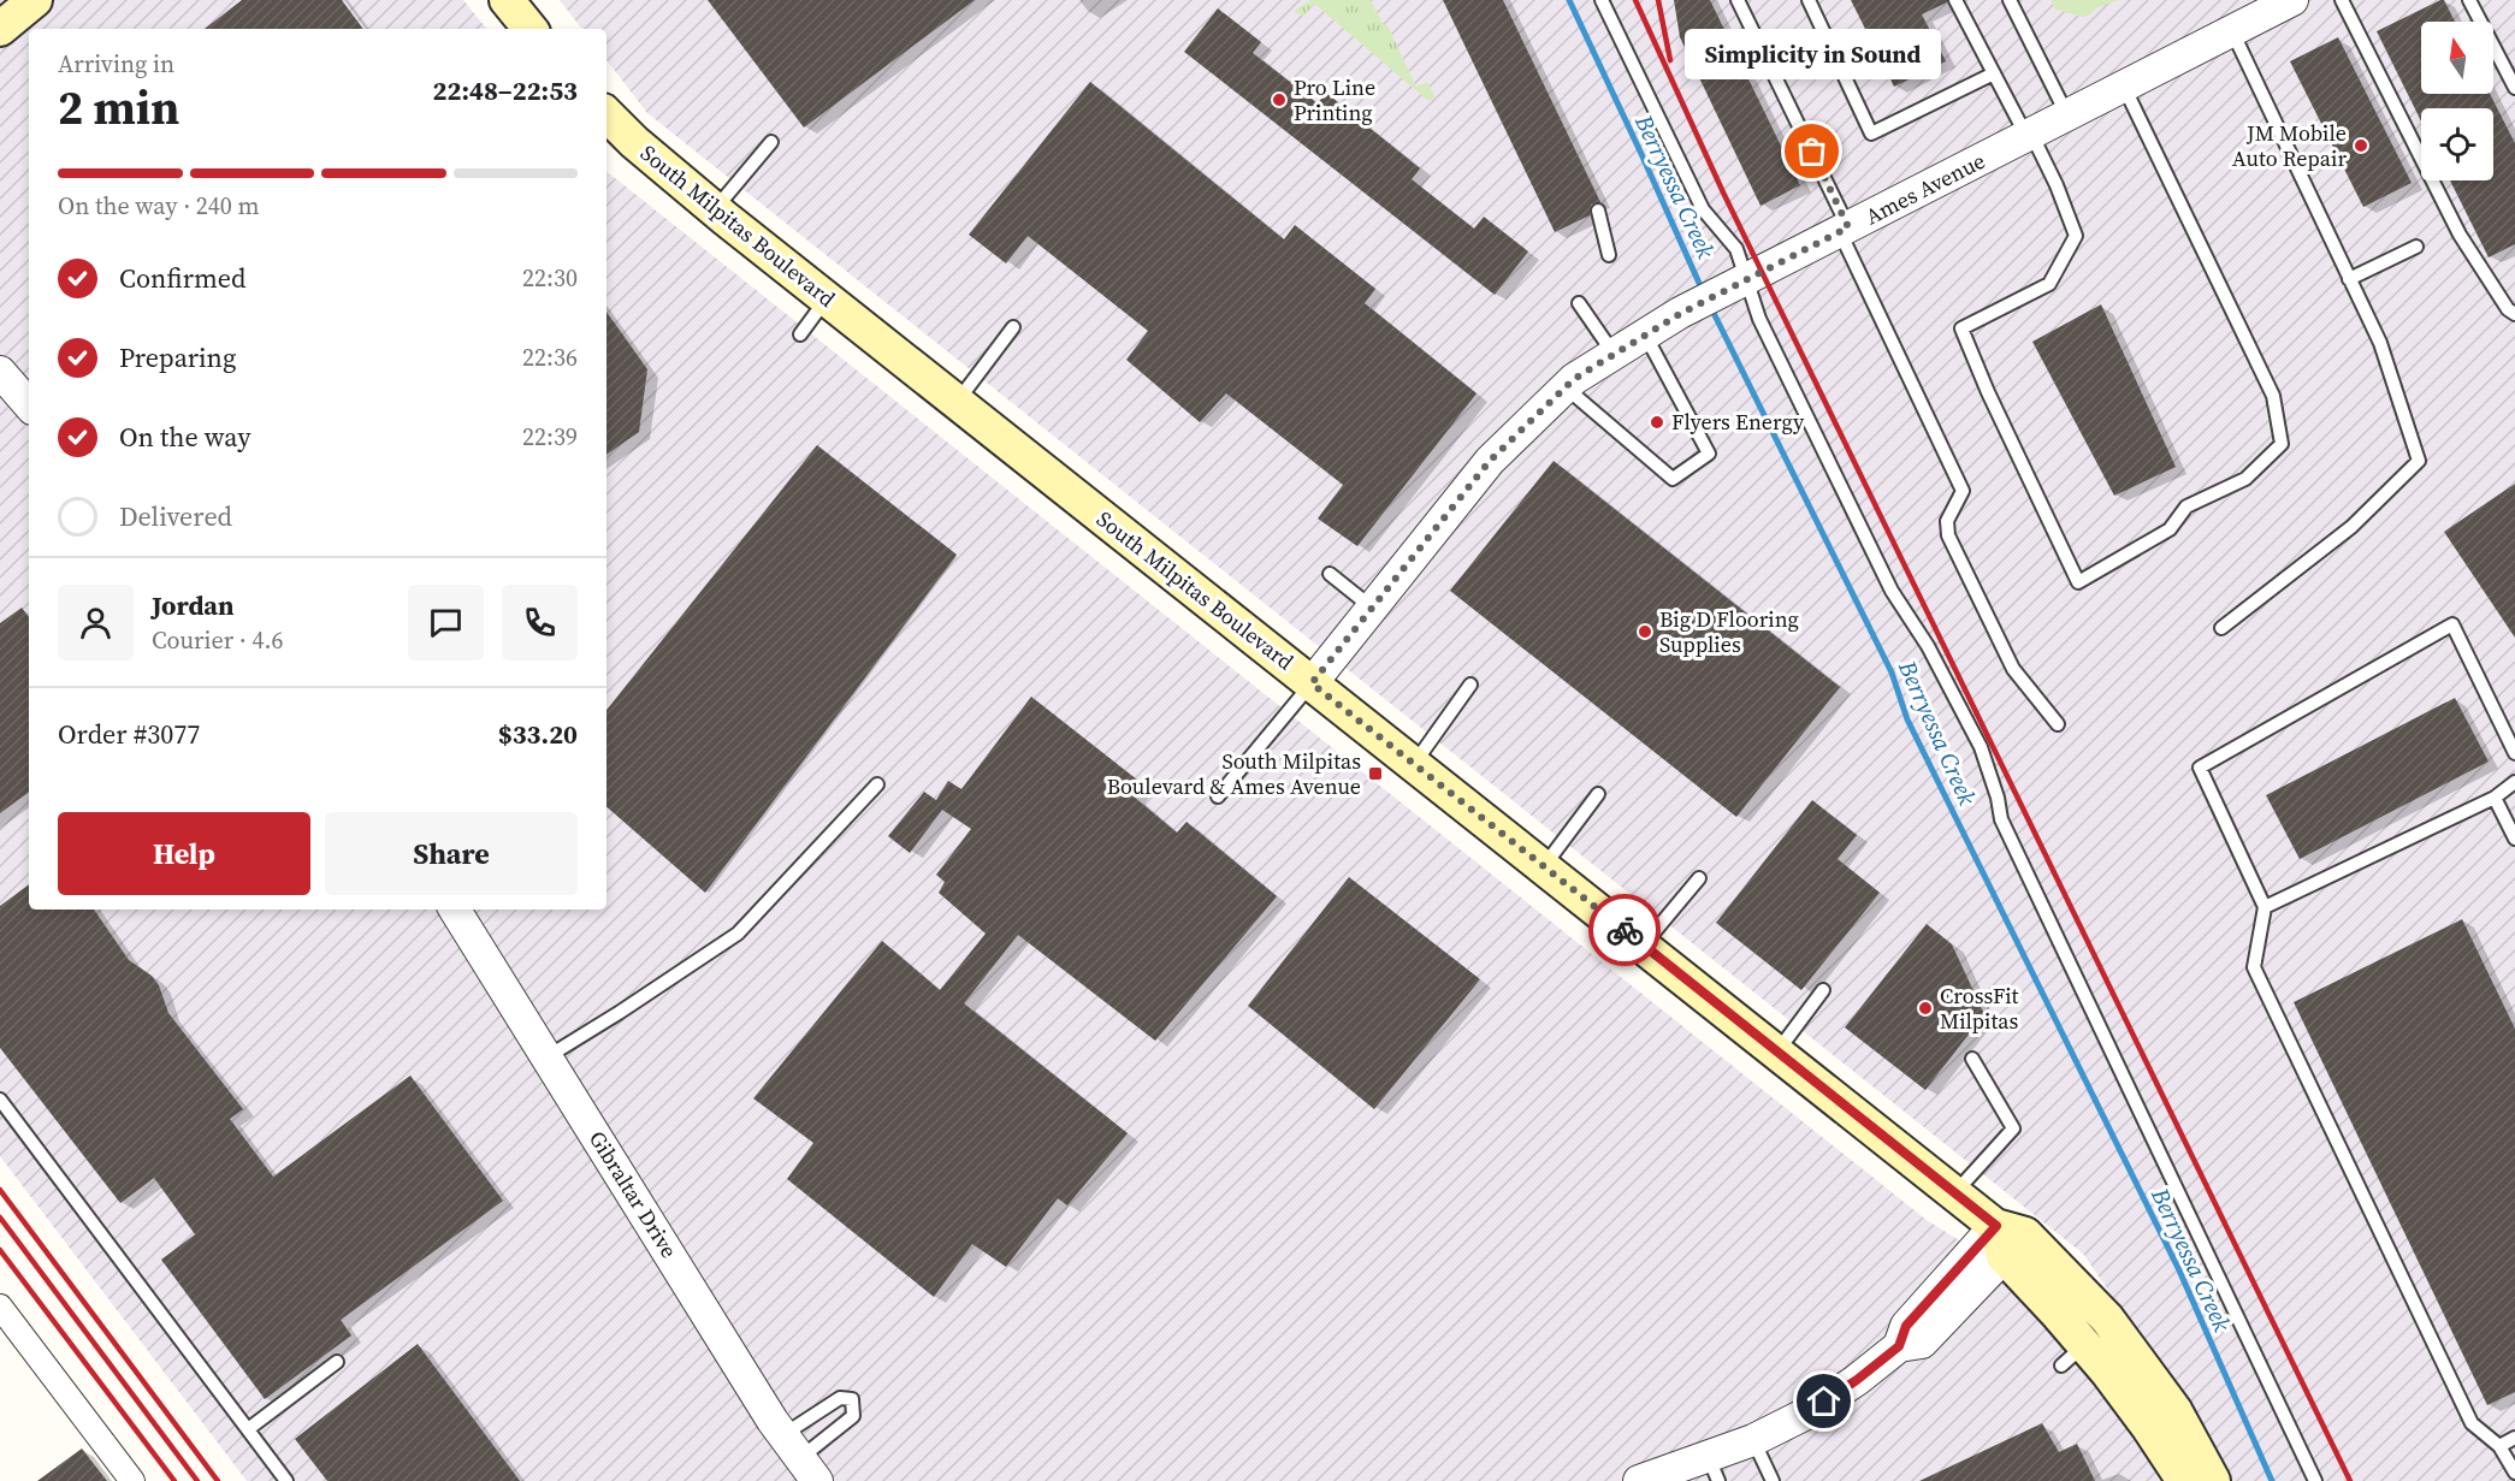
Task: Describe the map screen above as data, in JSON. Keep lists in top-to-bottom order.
{
  "streets": {
    "main road": ["South Milpitas Boulevard"],
    "street": ["Ames Avenue", "Gibraltar Drive"]
  },
  "crossings": [
    ["Ames Avenue", "South Milpitas Boulevard"]
  ],
  "water": ["Berryessa Creek"],
  "places": {
    "other": [
      "Pro Line Printing",
      "JM Mobile Auto Repair",
      "Simplicity in Sound",
      "Flyers Energy",
      "Big D Flooring Supplies",
      "CrossFit Milpitas"
    ],
    "transit": ["South Milpitas Boulevard & Ames Avenue"]
  },
  "north": "top",
  "page": {
    "bubble": "Simplicity in Sound",
    "heading": ["2 min", "Arriving in", "22:48–22:53"],
    "panel": [
      "Jordan",
      "Courier · 4.6",
      "Order #3077",
      "$33.20"
    ],
    "bar": "On the way · 240 m",
    "list": [
      ["Confirmed", "22:30"],
      ["Preparing", "22:36"],
      ["On the way", "22:39"],
      "Delivered"
    ],
    "buttons": ["Help", "Share"]
  }
}
